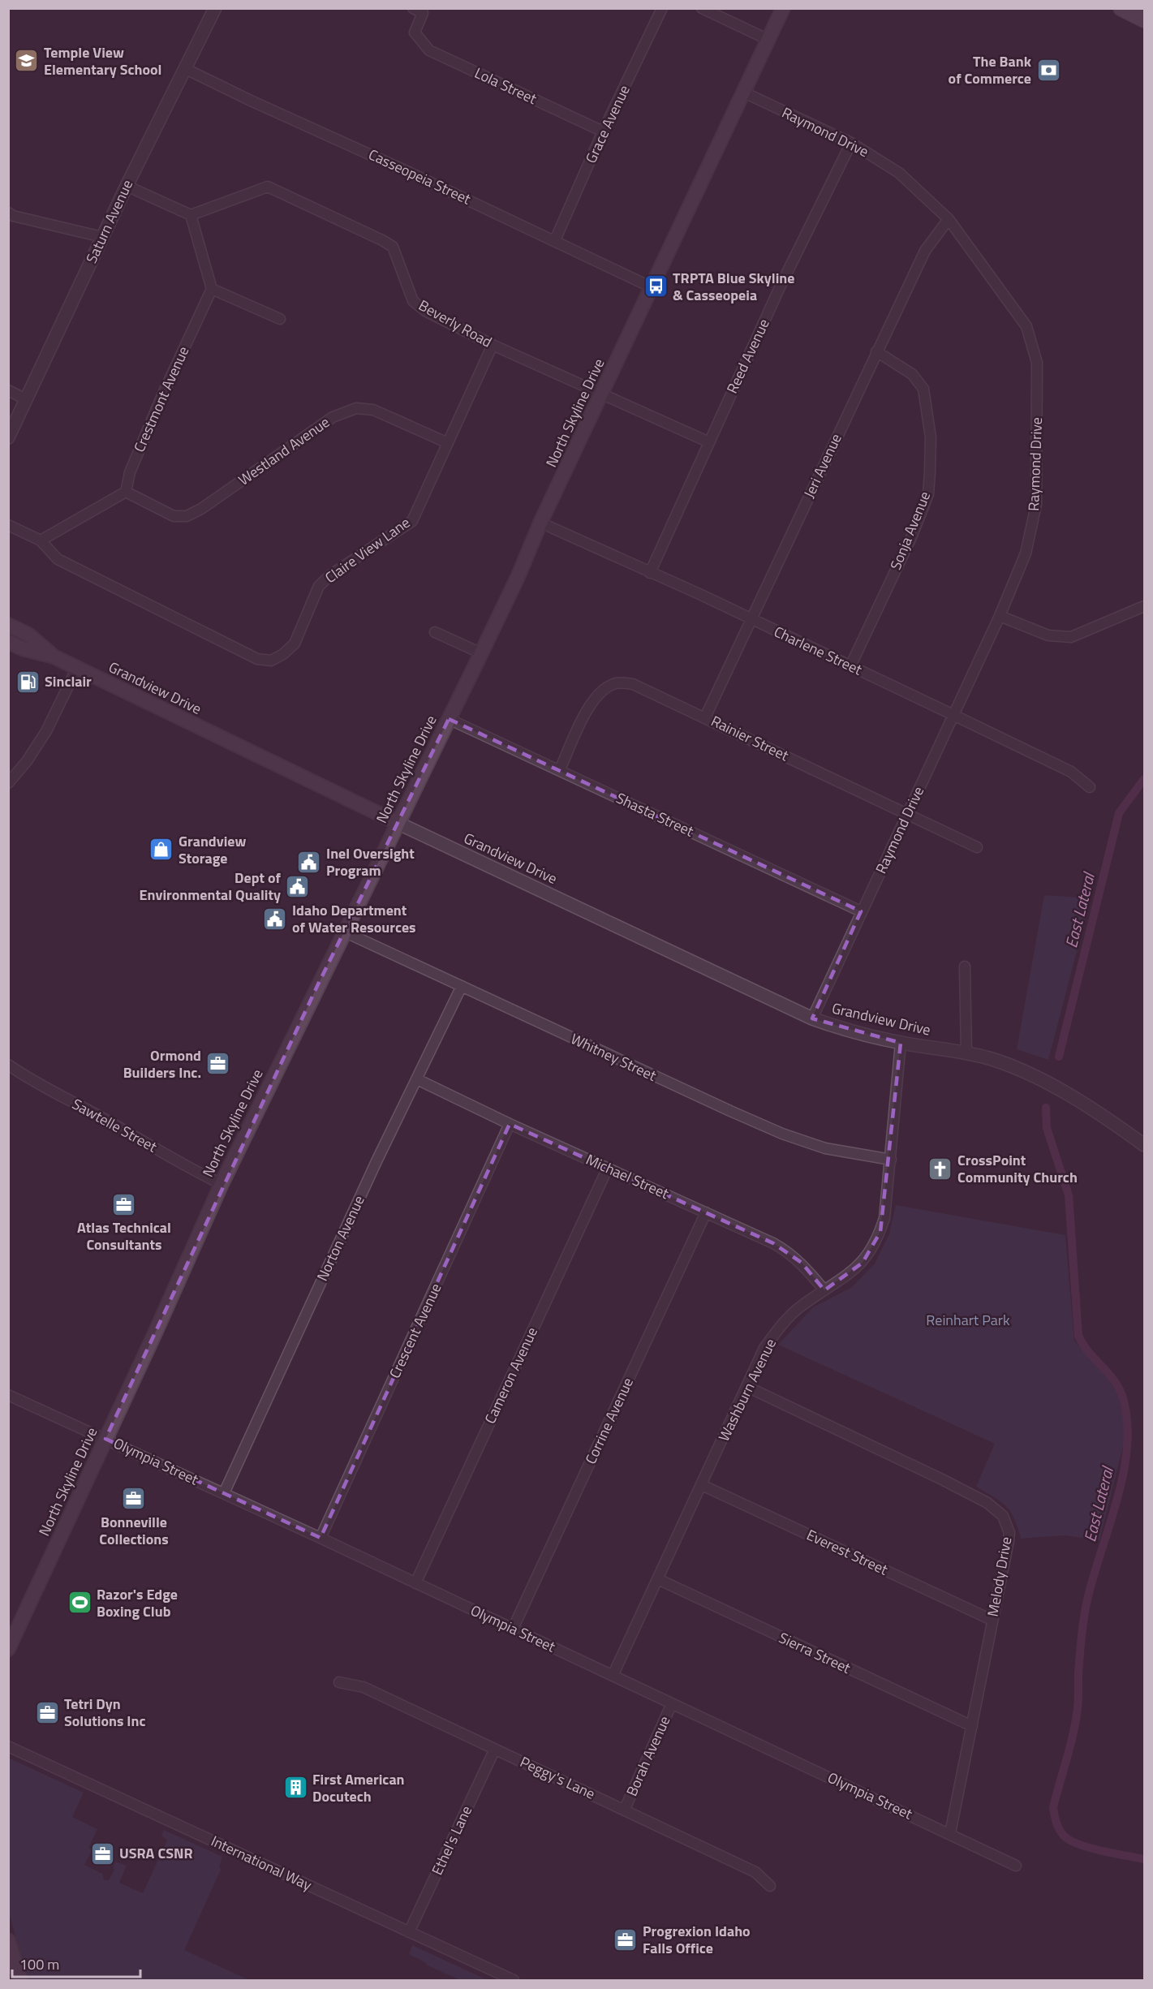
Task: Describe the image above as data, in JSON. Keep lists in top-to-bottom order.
{
  "streets": {
    "main road": ["North Skyline Drive", "Grandview Drive"],
    "street": [
      "Lola Street",
      "Grace Avenue",
      "Raymond Drive",
      "Casseopeia Street",
      "Saturn Avenue",
      "Beverly Road",
      "Reed Avenue",
      "Crestmont Avenue",
      "Westland Avenue",
      "Jeri Avenue",
      "Sonja Avenue",
      "Claire View Lane",
      "Charlene Street",
      "Rainier Street",
      "Shasta Street",
      "Whitney Street",
      "Sawtelle Street",
      "Michael Street",
      "Norton Avenue",
      "Crescent Avenue",
      "Cameron Avenue",
      "Washburn Avenue",
      "Corrine Avenue",
      "Olympia Street",
      "Everest Street",
      "Melody Drive",
      "Sierra Street",
      "Borah Avenue",
      "Peggy's Lane",
      "Ethel's Lane",
      "International Way"
    ]
  },
  "crossings": [
    ["Lola Street", "Grace Avenue"],
    ["Grace Avenue", "Casseopeia Street"],
    ["Raymond Drive", "Reed Avenue"],
    ["Raymond Drive", "North Skyline Drive"],
    ["Raymond Drive", "Jeri Avenue"],
    ["Raymond Drive", "Charlene Street"],
    ["Raymond Drive", "Grandview Drive"],
    ["Raymond Drive", "Rainier Street"],
    ["Raymond Drive", "Shasta Street"],
    ["Casseopeia Street", "Saturn Avenue"],
    ["Casseopeia Street", "North Skyline Drive"],
    ["Beverly Road", "Reed Avenue"],
    ["Beverly Road", "North Skyline Drive"],
    ["Beverly Road", "Claire View Lane"],
    ["Reed Avenue", "Charlene Street"],
    ["Crestmont Avenue", "Westland Avenue"],
    ["North Skyline Drive", "Charlene Street"],
    ["North Skyline Drive", "Grandview Drive"],
    ["North Skyline Drive", "Shasta Street"],
    ["North Skyline Drive", "Whitney Street"],
    ["North Skyline Drive", "Sawtelle Street"],
    ["North Skyline Drive", "Olympia Street"],
    ["Westland Avenue", "Claire View Lane"],
    ["Jeri Avenue", "Sonja Avenue"],
    ["Jeri Avenue", "Charlene Street"],
    ["Jeri Avenue", "Rainier Street"],
    ["Sonja Avenue", "Charlene Street"],
    ["Grandview Drive", "Washburn Avenue"],
    ["Rainier Street", "Shasta Street"],
    ["Whitney Street", "Norton Avenue"],
    ["Whitney Street", "Washburn Avenue"],
    ["Michael Street", "Norton Avenue"],
    ["Michael Street", "Crescent Avenue"],
    ["Michael Street", "Cameron Avenue"],
    ["Michael Street", "Washburn Avenue"],
    ["Michael Street", "Corrine Avenue"],
    ["Norton Avenue", "Olympia Street"],
    ["Crescent Avenue", "Olympia Street"],
    ["Cameron Avenue", "Olympia Street"],
    ["Washburn Avenue", "Olympia Street"],
    ["Washburn Avenue", "Everest Street"],
    ["Washburn Avenue", "Melody Drive"],
    ["Washburn Avenue", "Sierra Street"],
    ["Corrine Avenue", "Olympia Street"],
    ["Olympia Street", "Melody Drive"],
    ["Olympia Street", "Borah Avenue"],
    ["Everest Street", "Melody Drive"],
    ["Melody Drive", "Sierra Street"],
    ["Borah Avenue", "Peggy's Lane"],
    ["Peggy's Lane", "Ethel's Lane"],
    ["Ethel's Lane", "International Way"]
  ],
  "water": ["East Lateral"],
  "parks": ["Reinhart Park"],
  "places": {
    "school or university": ["Temple View Elementary School"],
    "bank": ["The Bank of Commerce"],
    "bus stop": ["TRPTA Blue Skyline & Casseopeia"],
    "fuel station": ["Sinclair"],
    "shop": ["Grandview Storage"],
    "public building": ["Inel Oversight Program", "Dept of Environmental Quality", "Idaho Department of Water Resources"],
    "office": [
      "Ormond Builders Inc.",
      "Atlas Technical Consultants",
      "Bonneville Collections",
      "Tetri Dyn Solutions Inc",
      "USRA CSNR",
      "Progrexion Idaho Falls Office"
    ],
    "church": ["CrossPoint Community Church"],
    "sports": ["Razor's Edge Boxing Club"],
    "building": ["First American Docutech"]
  },
  "scale_bar": "100 m"
}
